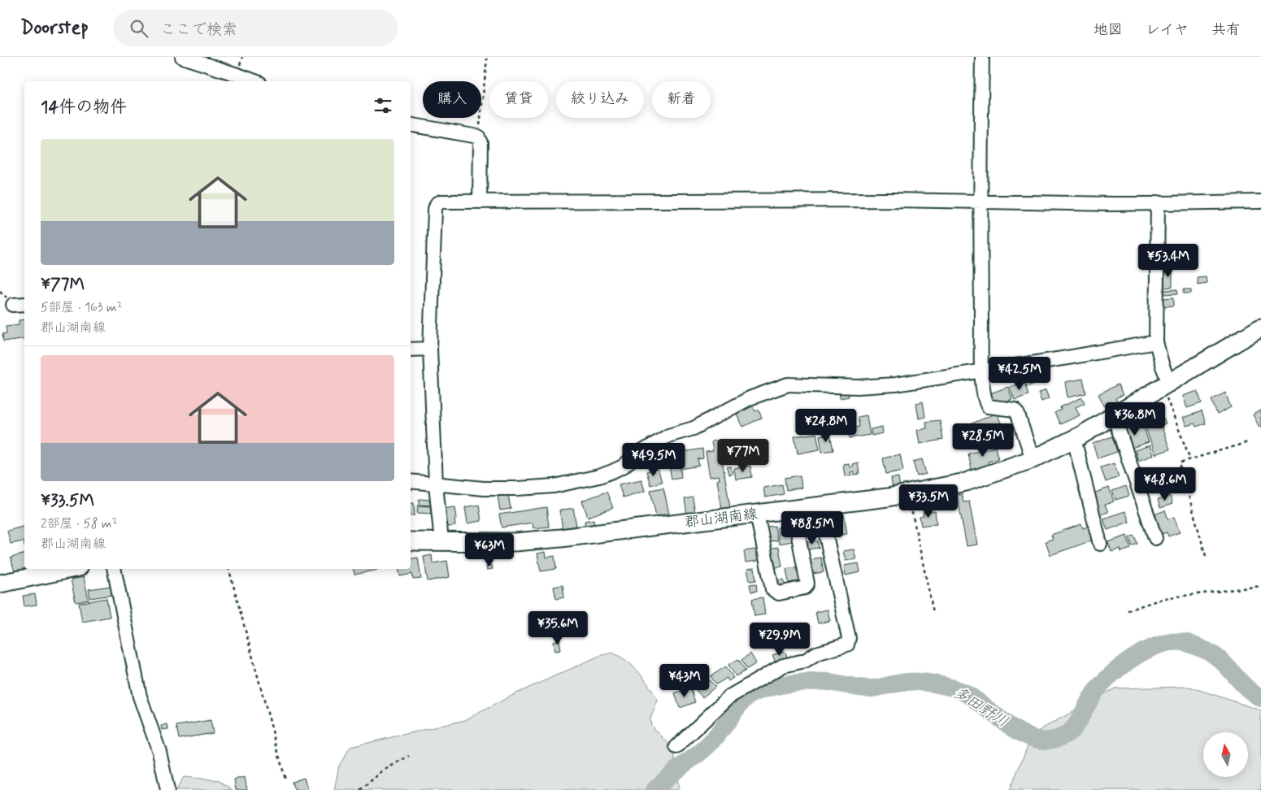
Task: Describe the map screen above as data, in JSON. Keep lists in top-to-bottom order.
{
  "streets": {
    "main road": ["郡山湖南線"]
  },
  "water": ["多田野川"],
  "north": "top",
  "page": {
    "header": "Doorstep",
    "search": "ここで検索",
    "nav": ["地図", "レイヤ", "共有"],
    "chip": [
      "購入",
      "賃貸",
      "絞り込み",
      "新着"
    ],
    "heading": "14件の物件",
    "list": [
      {
        "name": "¥77M",
        "note": "5部屋 · 163 m² · 郡山湖南線"
      },
      {
        "name": "¥33.5M",
        "note": "2部屋 · 58 m² · 郡山湖南線"
      }
    ],
    "price": [
      "¥53.4M",
      "¥42.5M",
      "¥36.8M",
      "¥24.8M",
      "¥28.5M",
      "¥77M",
      "¥49.5M",
      "¥48.6M",
      "¥33.5M",
      "¥88.5M",
      "¥63M",
      "¥35.6M",
      "¥29.9M",
      "¥43M"
    ]
  }
}
